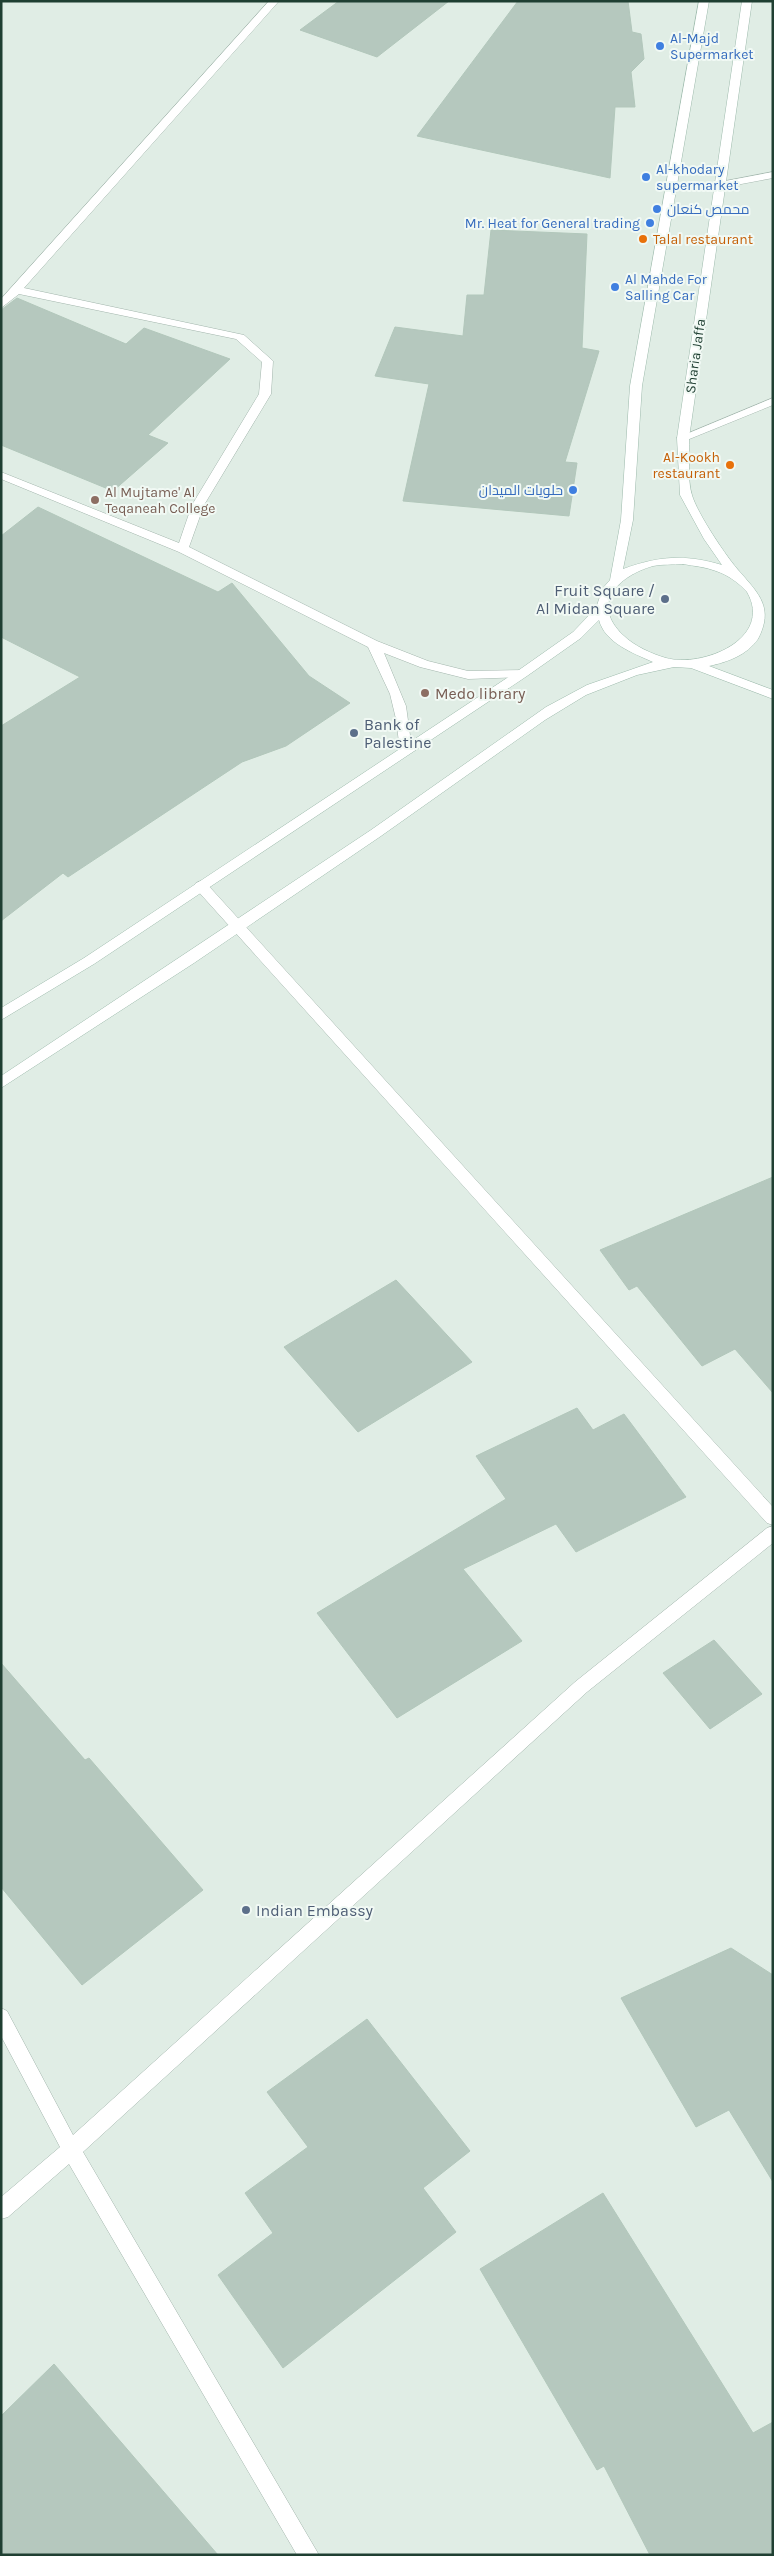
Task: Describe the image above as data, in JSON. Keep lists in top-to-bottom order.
{
  "streets": {
    "main road": ["Sharia Jaffa"]
  },
  "places": [
    "Al-Majd Supermarket",
    "Al-khodary supermarket",
    "محمص كنعان",
    "Mr. Heat for General trading",
    "Talal restaurant",
    "Al Mahde For Salling Car",
    "Al-Kookh restaurant",
    "حلويات الميدان",
    "Al Mujtame' Al Teqaneah College",
    "Fruit Square / Al Midan Square",
    "Medo library",
    "Bank of Palestine",
    "Indian Embassy"
  ]
}
